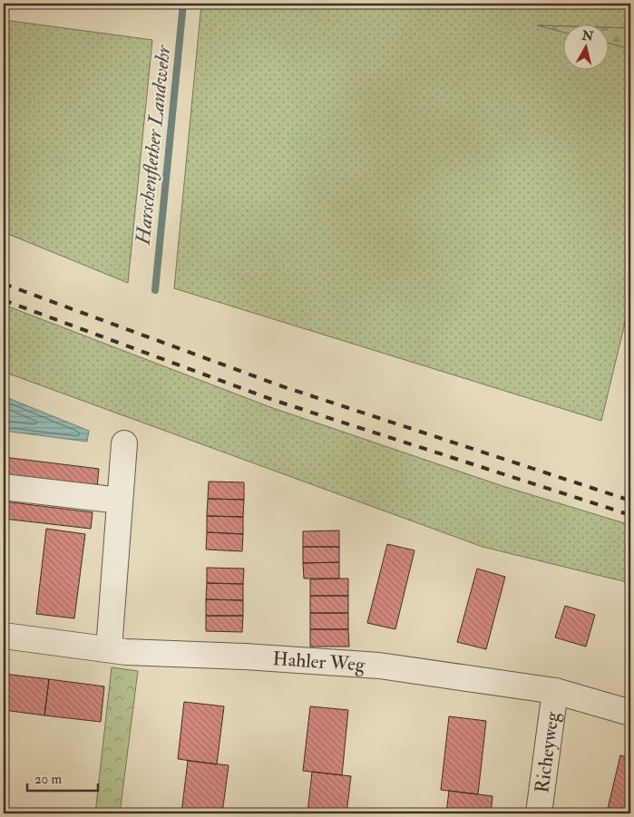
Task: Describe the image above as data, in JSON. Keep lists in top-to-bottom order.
{
  "streets": {
    "street": ["Hahler Weg", "Richeyweg"]
  },
  "crossings": [
    ["Hahler Weg", "Richeyweg"]
  ],
  "water": ["Harschenflether Landwehr"],
  "scale_bar": "20 m",
  "north": "top"
}
